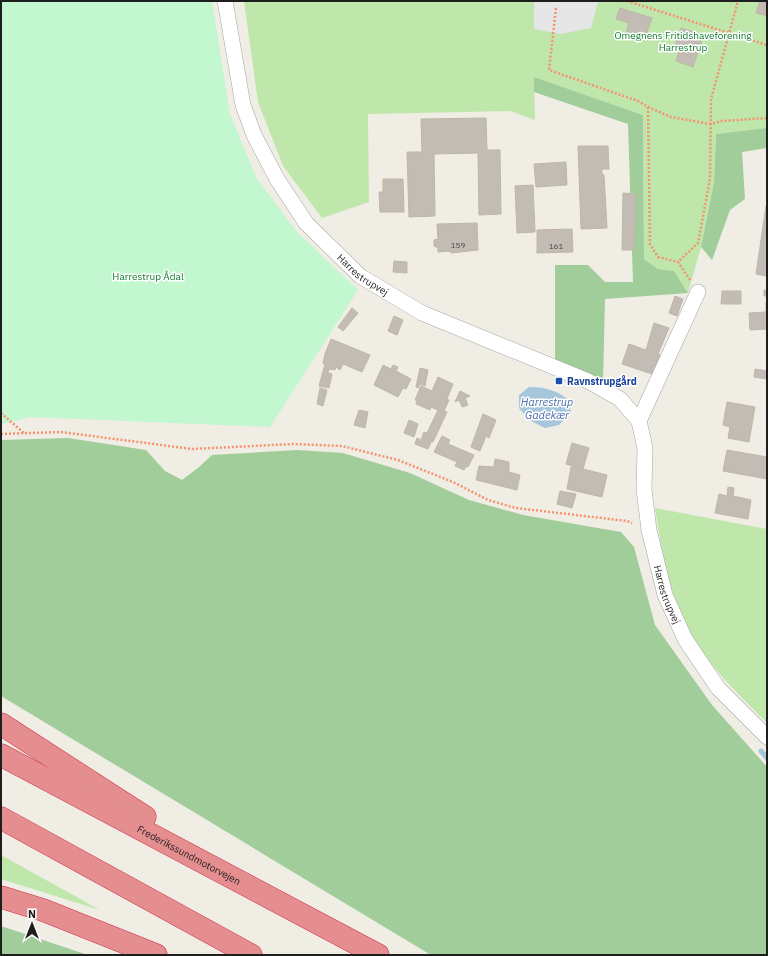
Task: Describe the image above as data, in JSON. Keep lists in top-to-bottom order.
{
  "streets": {
    "highway": ["Frederikssundmotorvejen"],
    "street": ["Harrestrupvej"]
  },
  "water": ["Harrestrup Gadekær"],
  "parks": ["Omegnens Fritidshaveforening Harrestrup", "Harrestrup Ådal"],
  "places": {
    "transit": ["Ravnstrupgård"]
  },
  "house_numbers": ["159", "161"],
  "north": "top"
}
